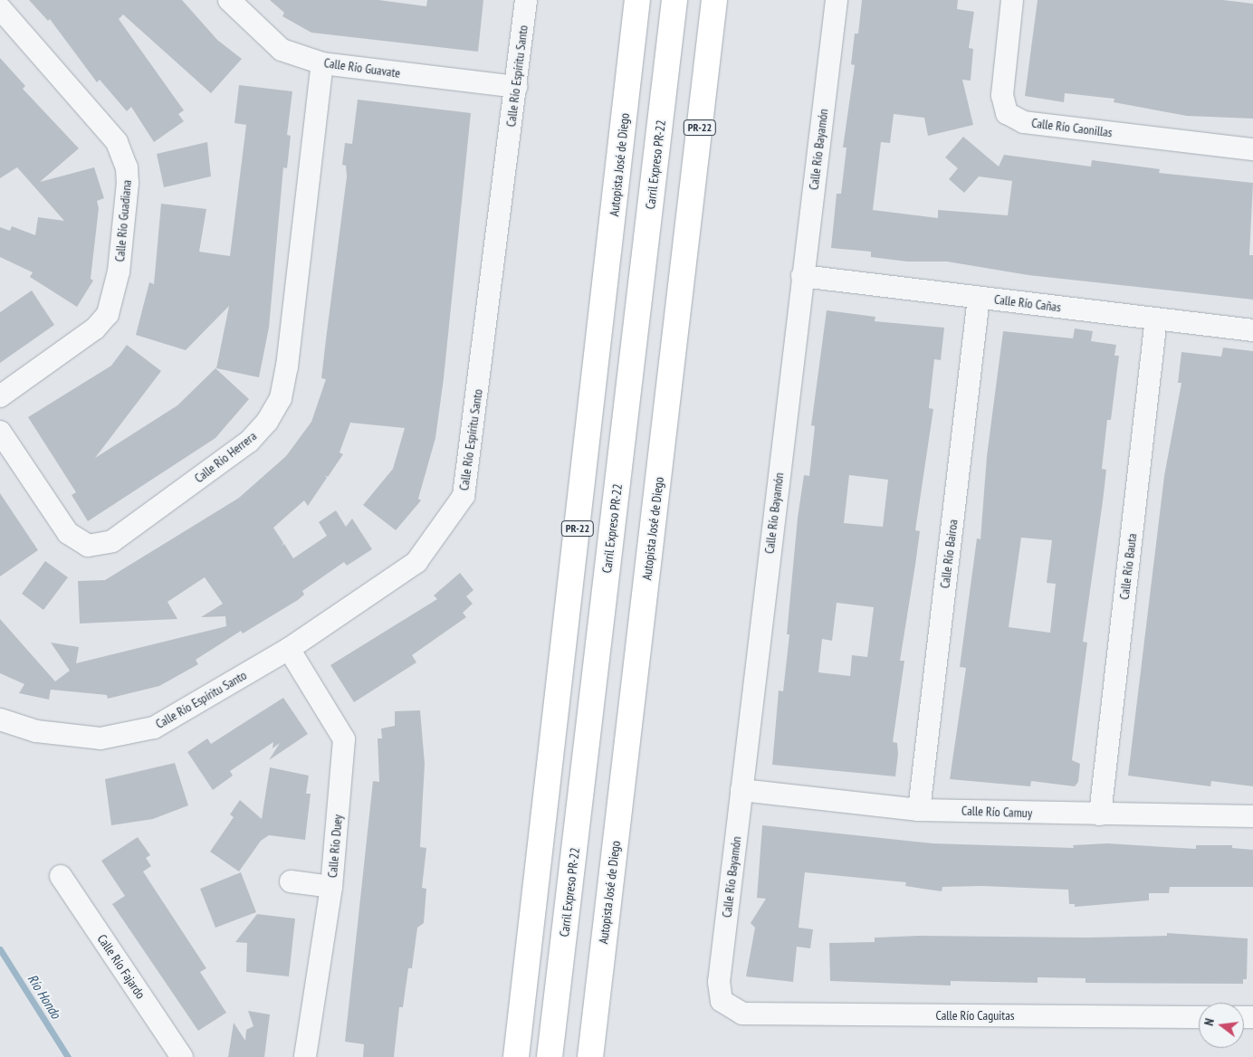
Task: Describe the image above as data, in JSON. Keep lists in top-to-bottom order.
{
  "streets": {
    "highway": ["PR-22", "Autopista José de Diego", "Carril Expreso PR-22"],
    "street": [
      "Calle Río Guavate",
      "Calle Río Espíritu Santo",
      "Calle Río Caonillas",
      "Calle Río Bayamón",
      "Calle Río Guadiana",
      "Calle Río Cañas",
      "Calle Río Herrera",
      "Calle Río Bairoa",
      "Calle Río Bauta",
      "Calle Río Camuy",
      "Calle Río Duey",
      "Calle Río Fajardo",
      "Calle Río Caguitas"
    ]
  },
  "crossings": [
    ["Calle Río Guavate", "Calle Río Espíritu Santo"],
    ["Calle Río Guavate", "Calle Río Herrera"],
    ["Calle Río Espíritu Santo", "Calle Río Duey"],
    ["Calle Río Bayamón", "Calle Río Cañas"],
    ["Calle Río Bayamón", "Calle Río Camuy"],
    ["Calle Río Bayamón", "Calle Río Caguitas"],
    ["Calle Río Cañas", "Calle Río Bairoa"],
    ["Calle Río Cañas", "Calle Río Bauta"],
    ["Calle Río Bairoa", "Calle Río Camuy"],
    ["Calle Río Bauta", "Calle Río Camuy"]
  ],
  "water": ["Río Hondo"],
  "north": "left"
}
